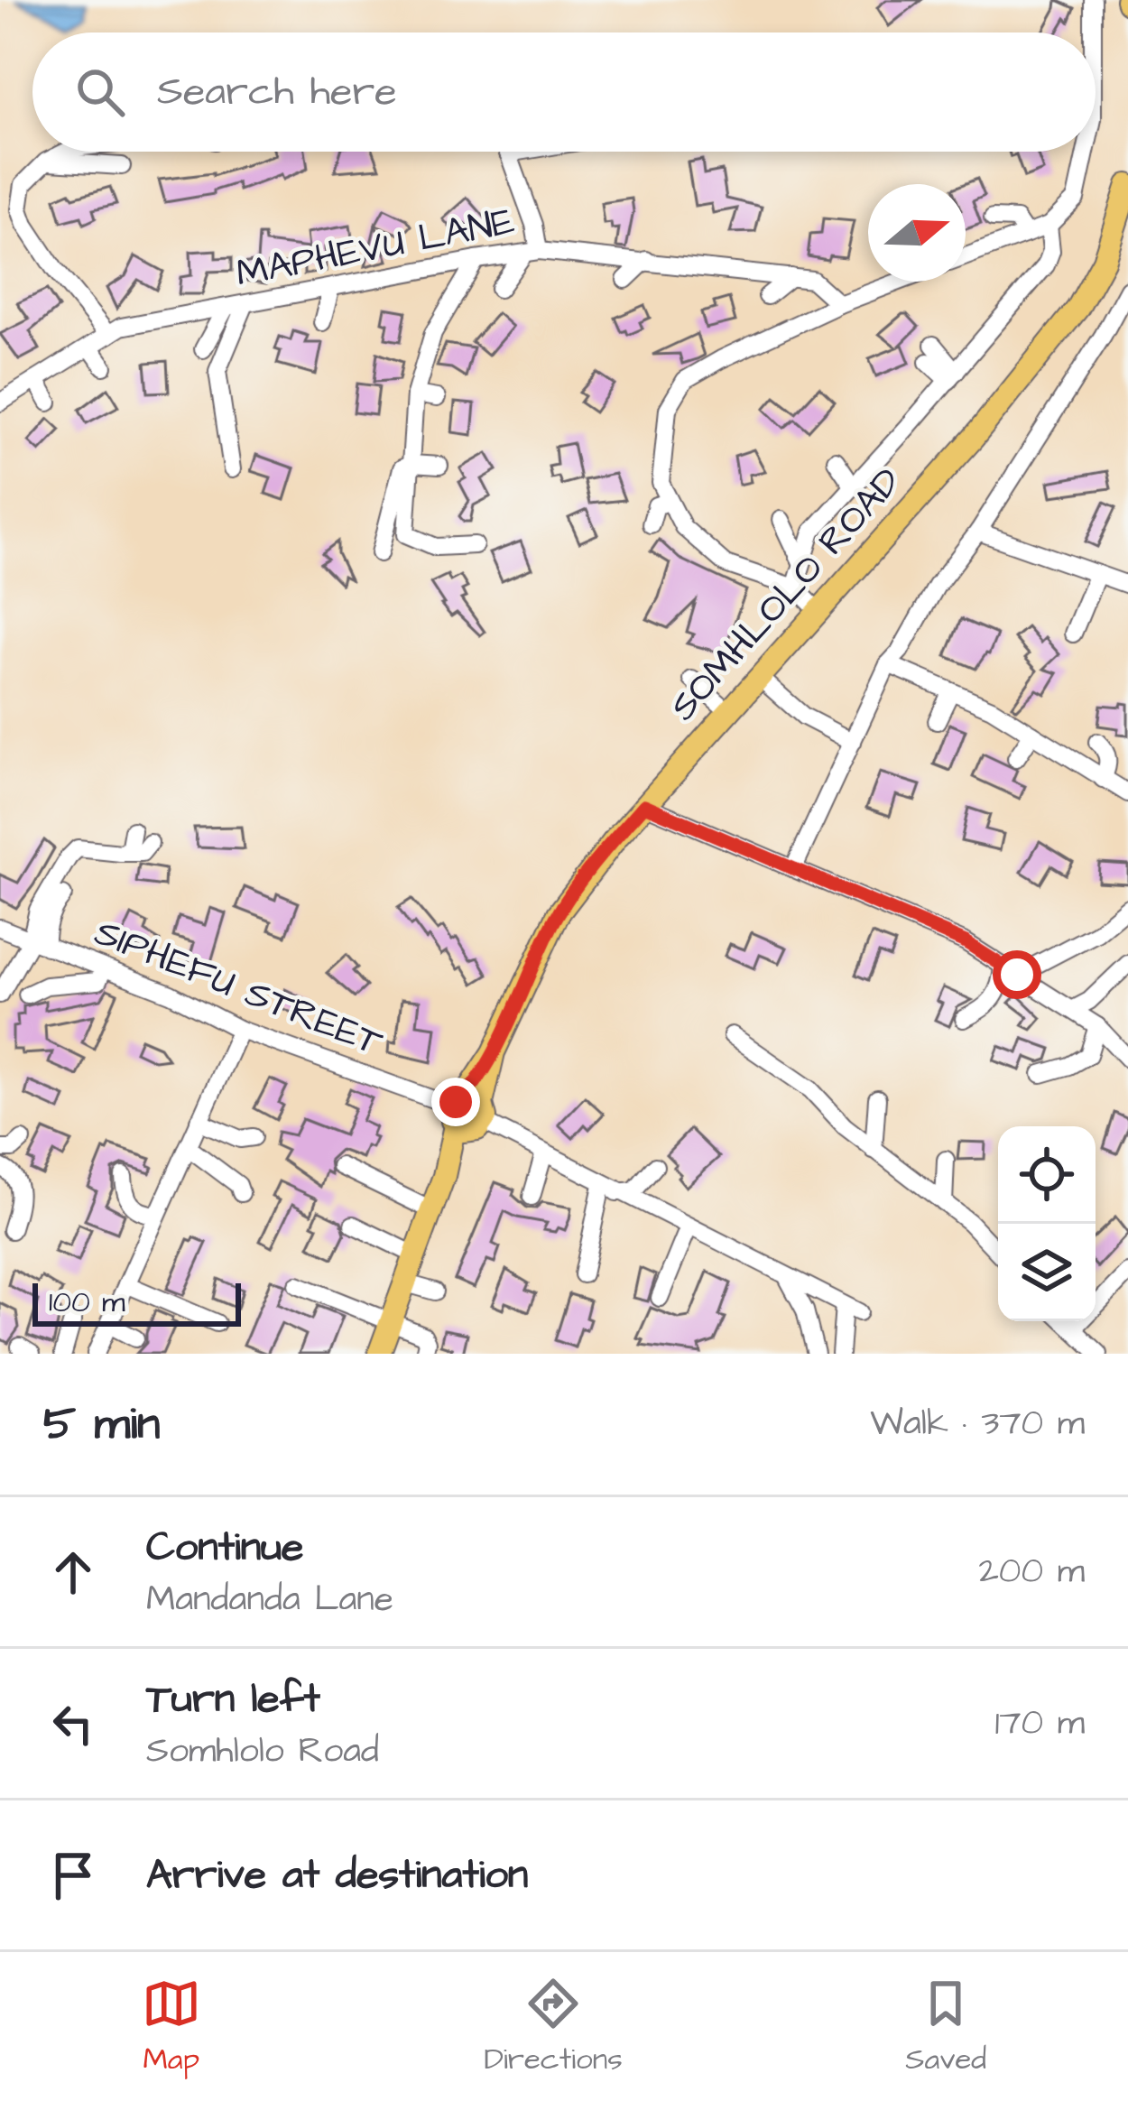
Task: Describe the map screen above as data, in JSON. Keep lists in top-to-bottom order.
{
  "streets": {
    "main road": ["SOMHLOLO ROAD"],
    "street": ["MAPHEVU LANE", "SIPHEFU STREET"]
  },
  "crossings": [
    ["SOMHLOLO ROAD", "SIPHEFU STREET"]
  ],
  "scale_bar": "100 m",
  "north": "right",
  "page": {
    "search": "Search here",
    "scale": "100 m",
    "heading": ["5 min", "Walk · 370 m"],
    "list": [
      ["Continue", "Mandanda Lane", "200 m"],
      ["Turn left", "Somhlolo Road", "170 m"],
      "Arrive at destination"
    ],
    "nav": ["Map", "Directions", "Saved"]
  }
}
